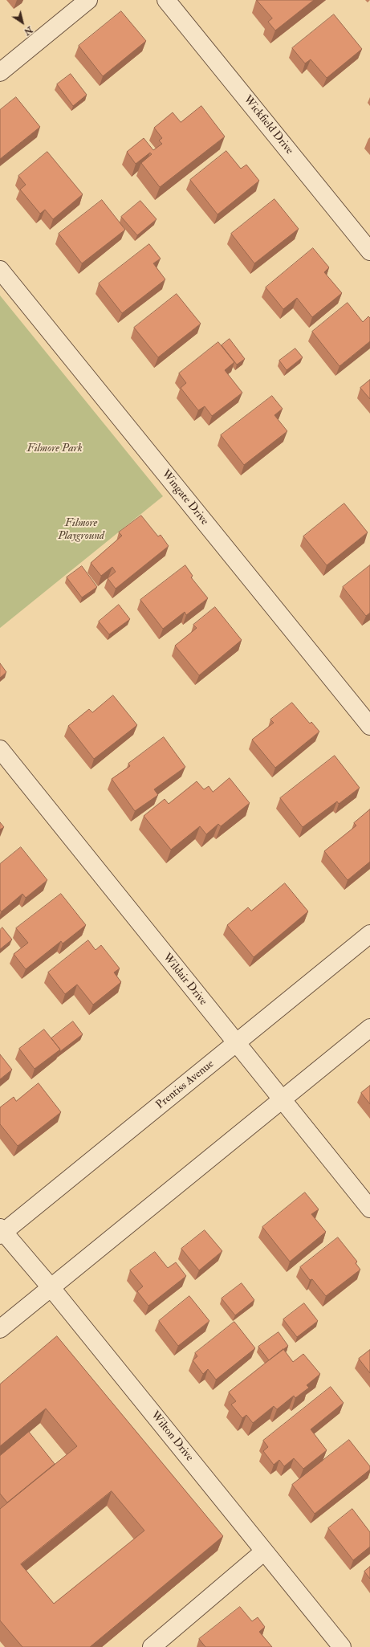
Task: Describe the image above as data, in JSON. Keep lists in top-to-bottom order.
{
  "streets": {
    "street": [
      "Wickfield Drive",
      "Wingate Drive",
      "Wildair Drive",
      "Prentiss Avenue",
      "Wilton Drive"
    ]
  },
  "crossings": [
    ["Wildair Drive", "Prentiss Avenue"],
    ["Prentiss Avenue", "Wilton Drive"]
  ],
  "parks": ["Filmore Park", "Filmore Playground"],
  "north": "bottom right"
}
